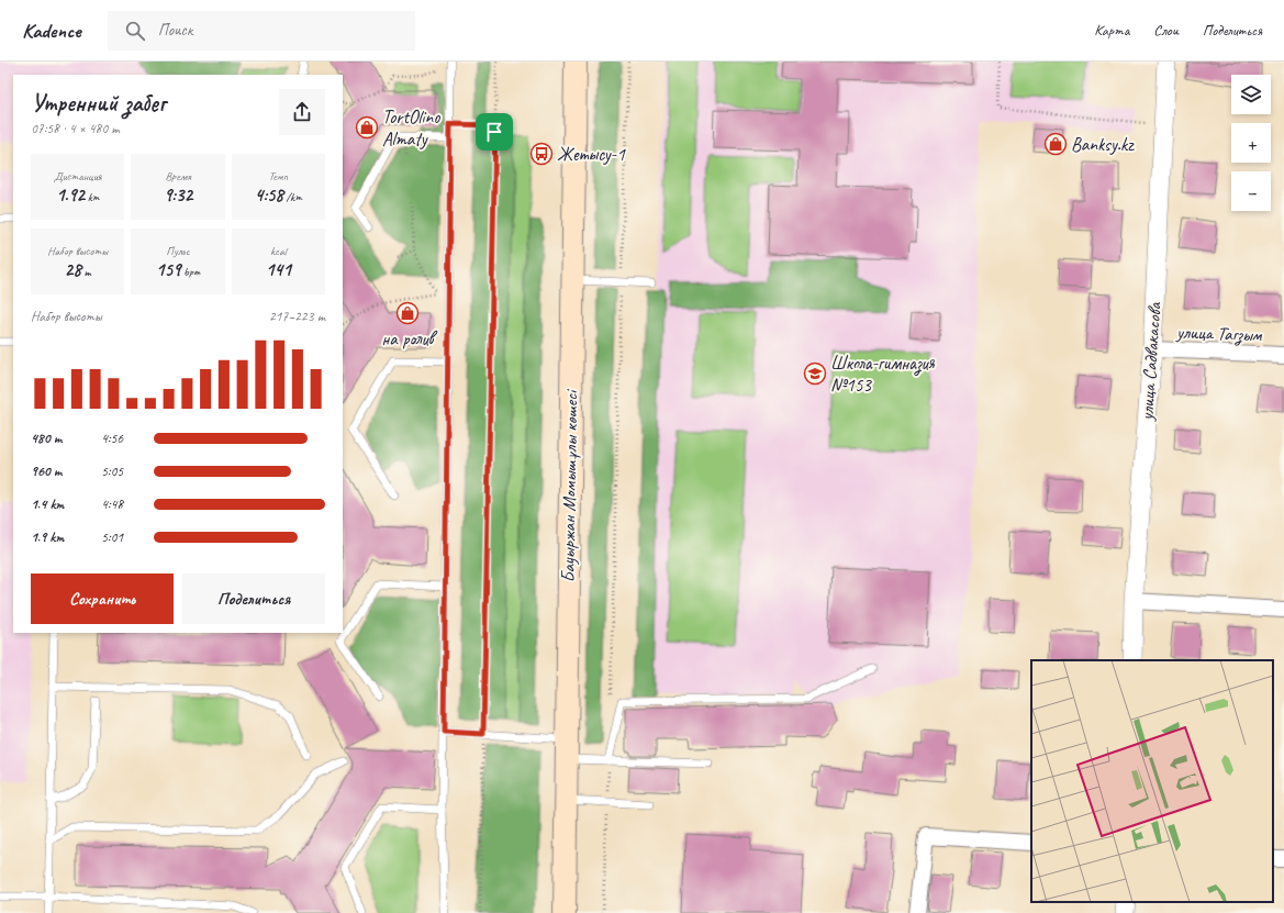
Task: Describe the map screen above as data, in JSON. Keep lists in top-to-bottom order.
{
  "streets": {
    "main road": ["Бауыржан Момышұлы көшесі"],
    "street": ["улица Тагзым", "улица Садвакасова"]
  },
  "crossings": [
    ["улица Тагзым", "улица Садвакасова"]
  ],
  "places": {
    "shop": ["TortOlino Almaty", "Banksy.kz", "на ролив"],
    "bus stop": ["Жетысу-1"],
    "school or university": ["Школа-гимназия №153"]
  },
  "page": {
    "header": "Kadence",
    "search": "Поиск",
    "nav": ["Карта", "Слои", "Поделиться"],
    "map_buttons": ["+", "−"],
    "heading": ["Утренний забег", "07:58 · 4 × 480 m"],
    "stats": [
      ["Дистанция", "1.92 km"],
      ["Время", "9:32"],
      ["Темп", "4:58 /km"],
      ["Набор высоты", "28 m"],
      ["Пульс", "159 bpm"],
      ["kcal", "141"]
    ],
    "chart": ["Набор высоты", "217–223 m"],
    "list": [
      {
        "name": "480 m",
        "note": "4:56"
      },
      {
        "name": "960 m",
        "note": "5:05"
      },
      {
        "name": "1.4 km",
        "note": "4:48"
      },
      {
        "name": "1.9 km",
        "note": "5:01"
      }
    ],
    "buttons": ["Сохранить", "Поделиться"]
  }
}
